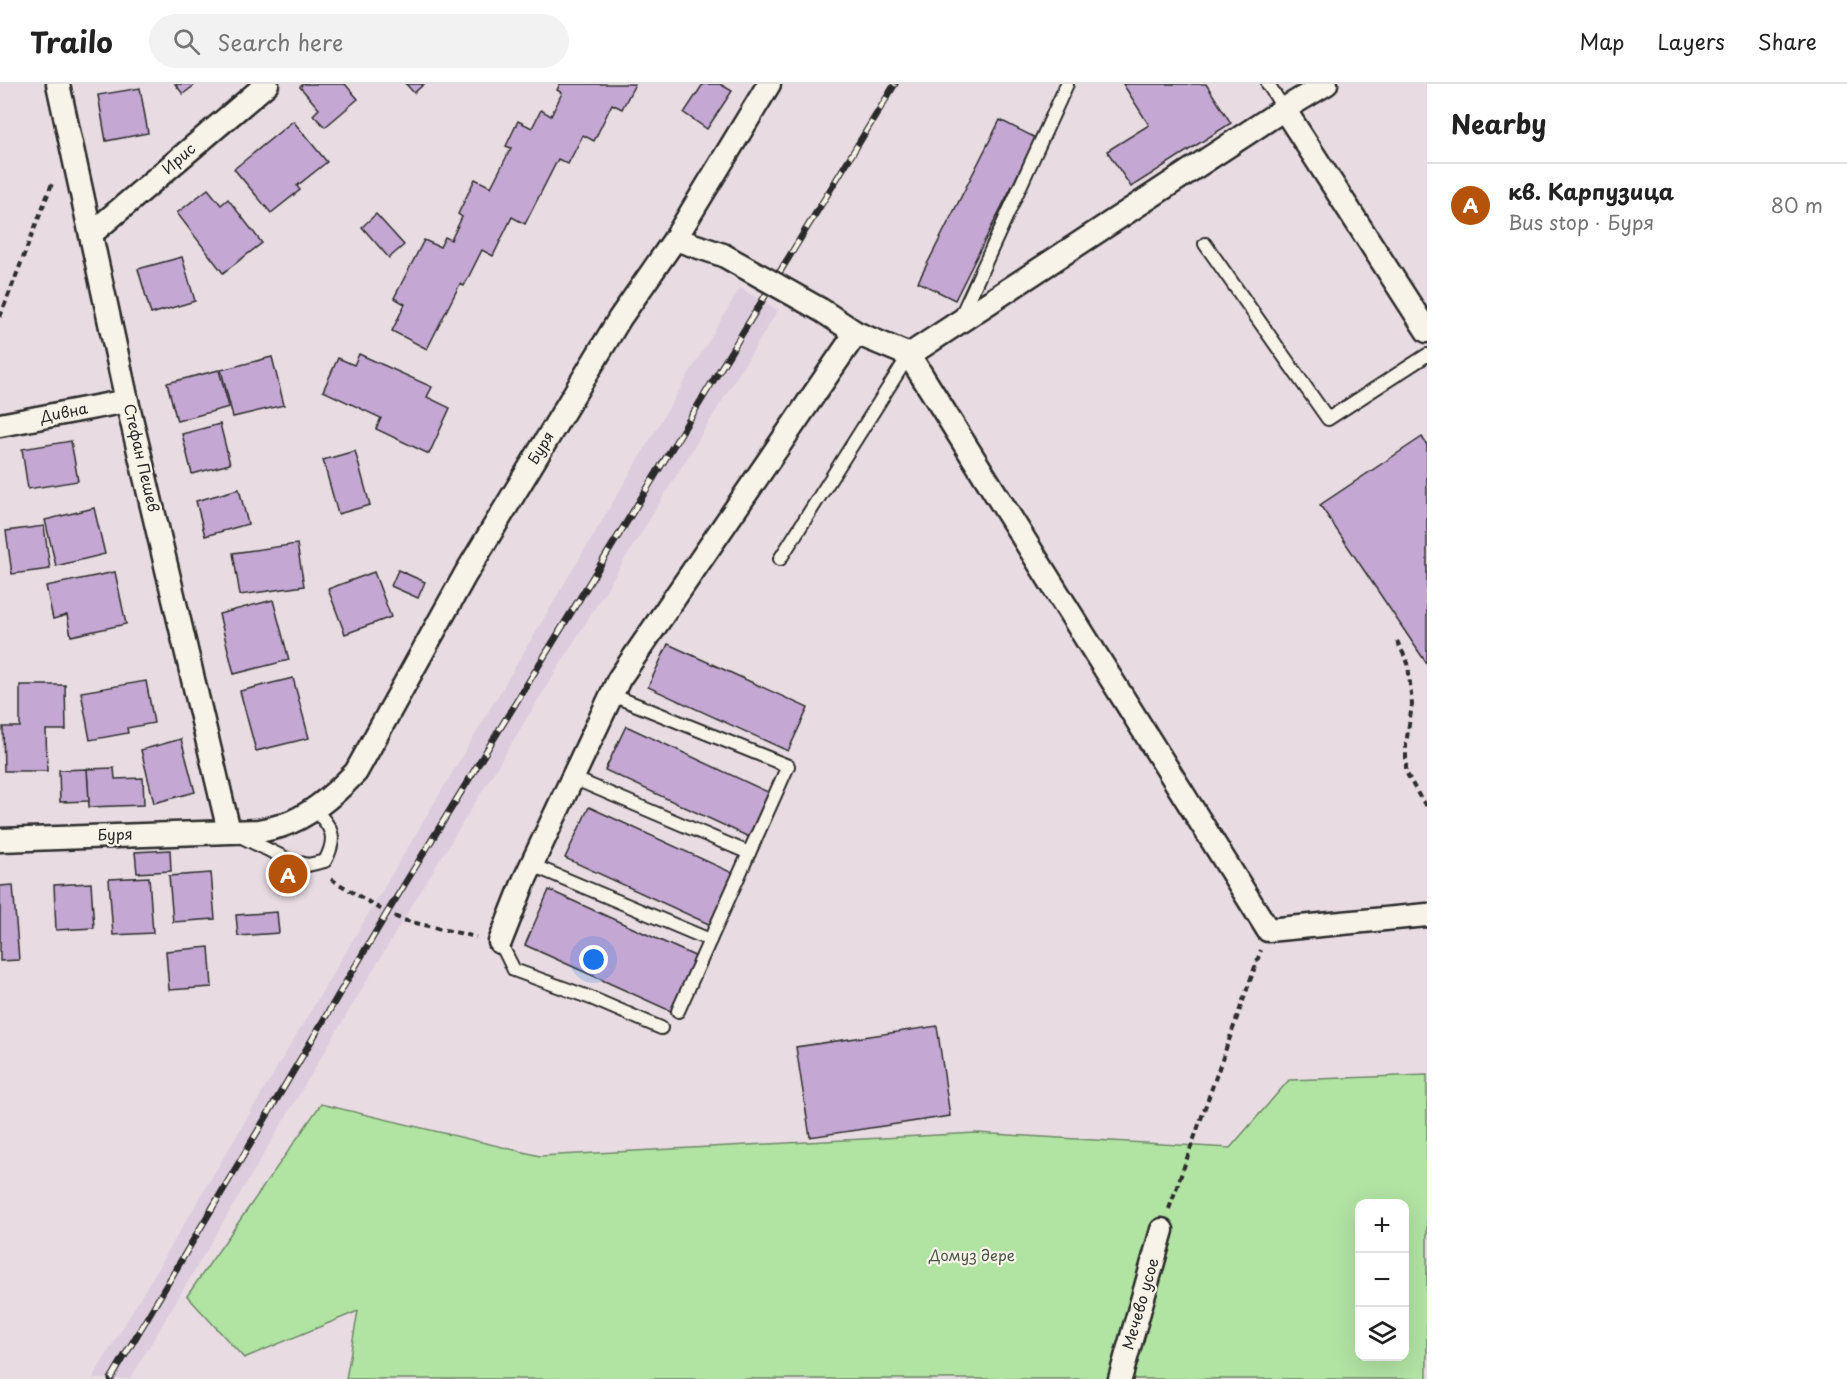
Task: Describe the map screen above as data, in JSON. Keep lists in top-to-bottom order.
{
  "streets": {
    "street": [
      "Ирис",
      "Дивна",
      "Буря",
      "Стефан Пешев",
      "Мечево усое"
    ]
  },
  "crossings": [
    ["Ирис", "Стефан Пешев"],
    ["Дивна", "Стефан Пешев"],
    ["Буря", "Стефан Пешев"]
  ],
  "parks": ["Домуз дере"],
  "page": {
    "header": "Trailo",
    "search": "Search here",
    "nav": ["Map", "Layers", "Share"],
    "heading": "Nearby",
    "list": [
      {
        "mark": "A",
        "name": "кв. Карпузица",
        "note": "Bus stop · Буря",
        "value": "80 m"
      }
    ],
    "pins": "A",
    "map_buttons": ["+", "−"]
  }
}
